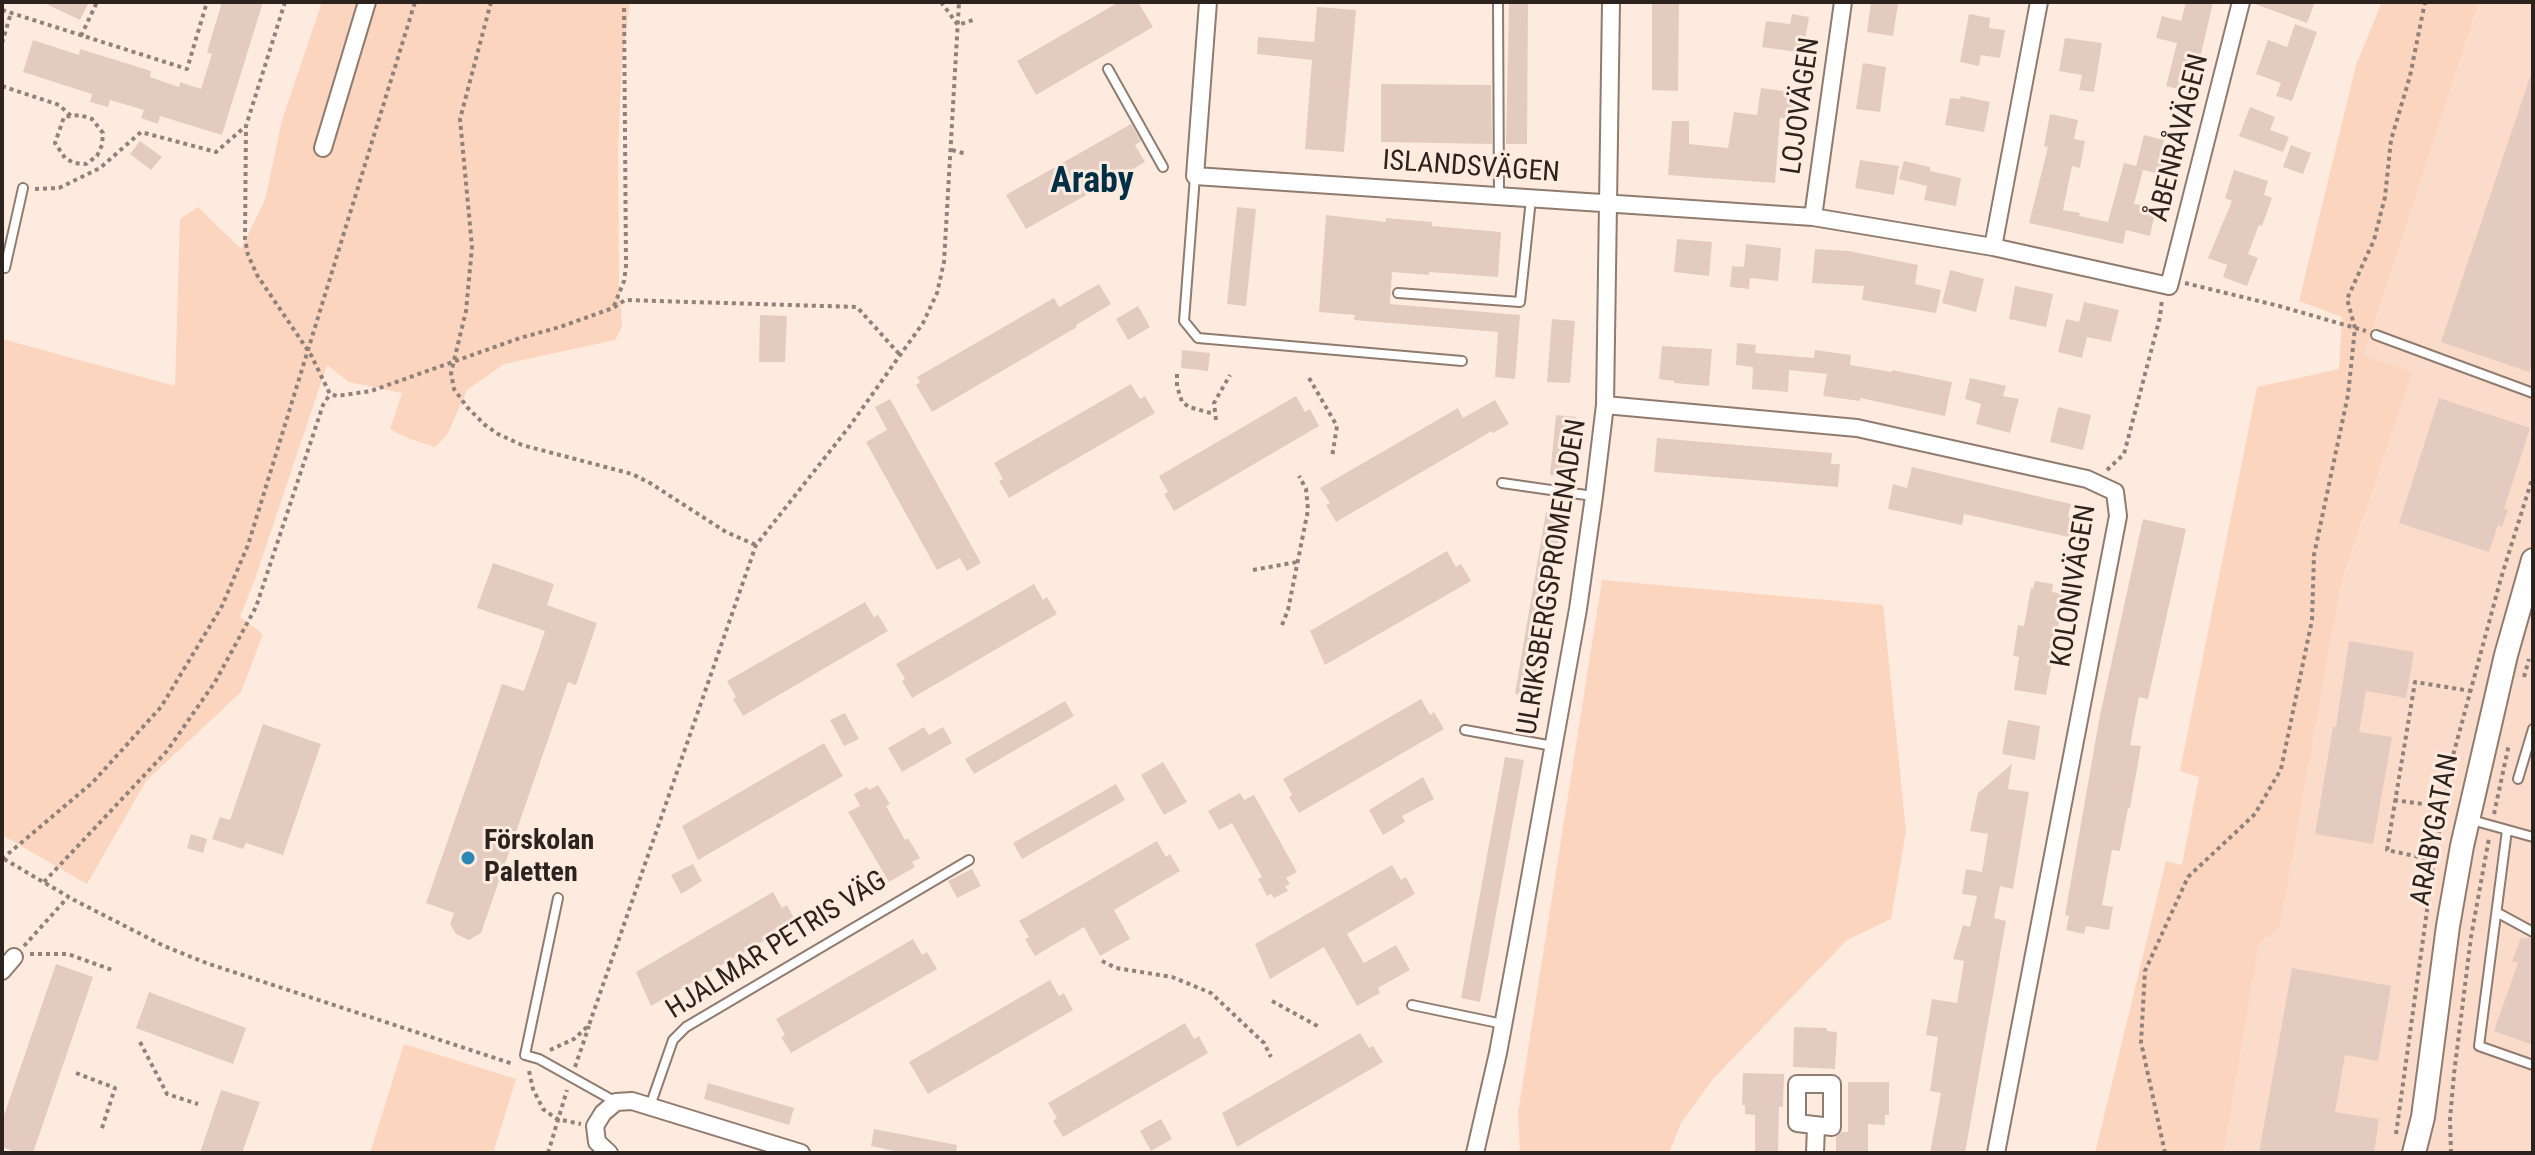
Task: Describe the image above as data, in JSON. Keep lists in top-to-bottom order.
{
  "streets": {
    "street": [
      "LOJOVÄGEN",
      "ÅBENRÅVÄGEN",
      "ISLANDSVÄGEN",
      "ULRIKSBERGSPROMENADEN",
      "KOLONIVÄGEN",
      "ARABYGATAN"
    ],
    "lane": ["HJALMAR PETRIS VÄG"]
  },
  "crossings": [
    ["LOJOVÄGEN", "ISLANDSVÄGEN"],
    ["ÅBENRÅVÄGEN", "ISLANDSVÄGEN"],
    ["ISLANDSVÄGEN", "ULRIKSBERGSPROMENADEN"],
    ["ULRIKSBERGSPROMENADEN", "KOLONIVÄGEN"]
  ],
  "districts": ["Araby"],
  "places": ["Förskolan Paletten"]
}
